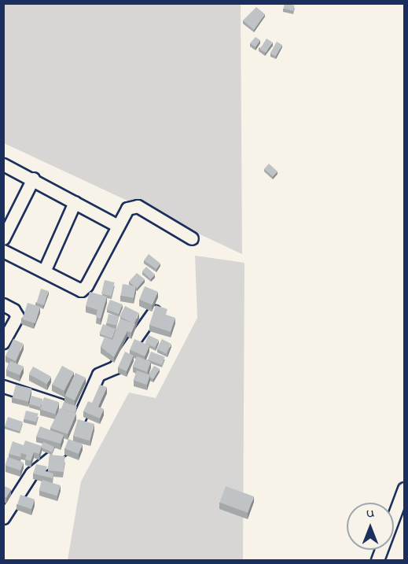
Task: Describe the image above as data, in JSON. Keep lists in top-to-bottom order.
{
  "north": "top"
}
